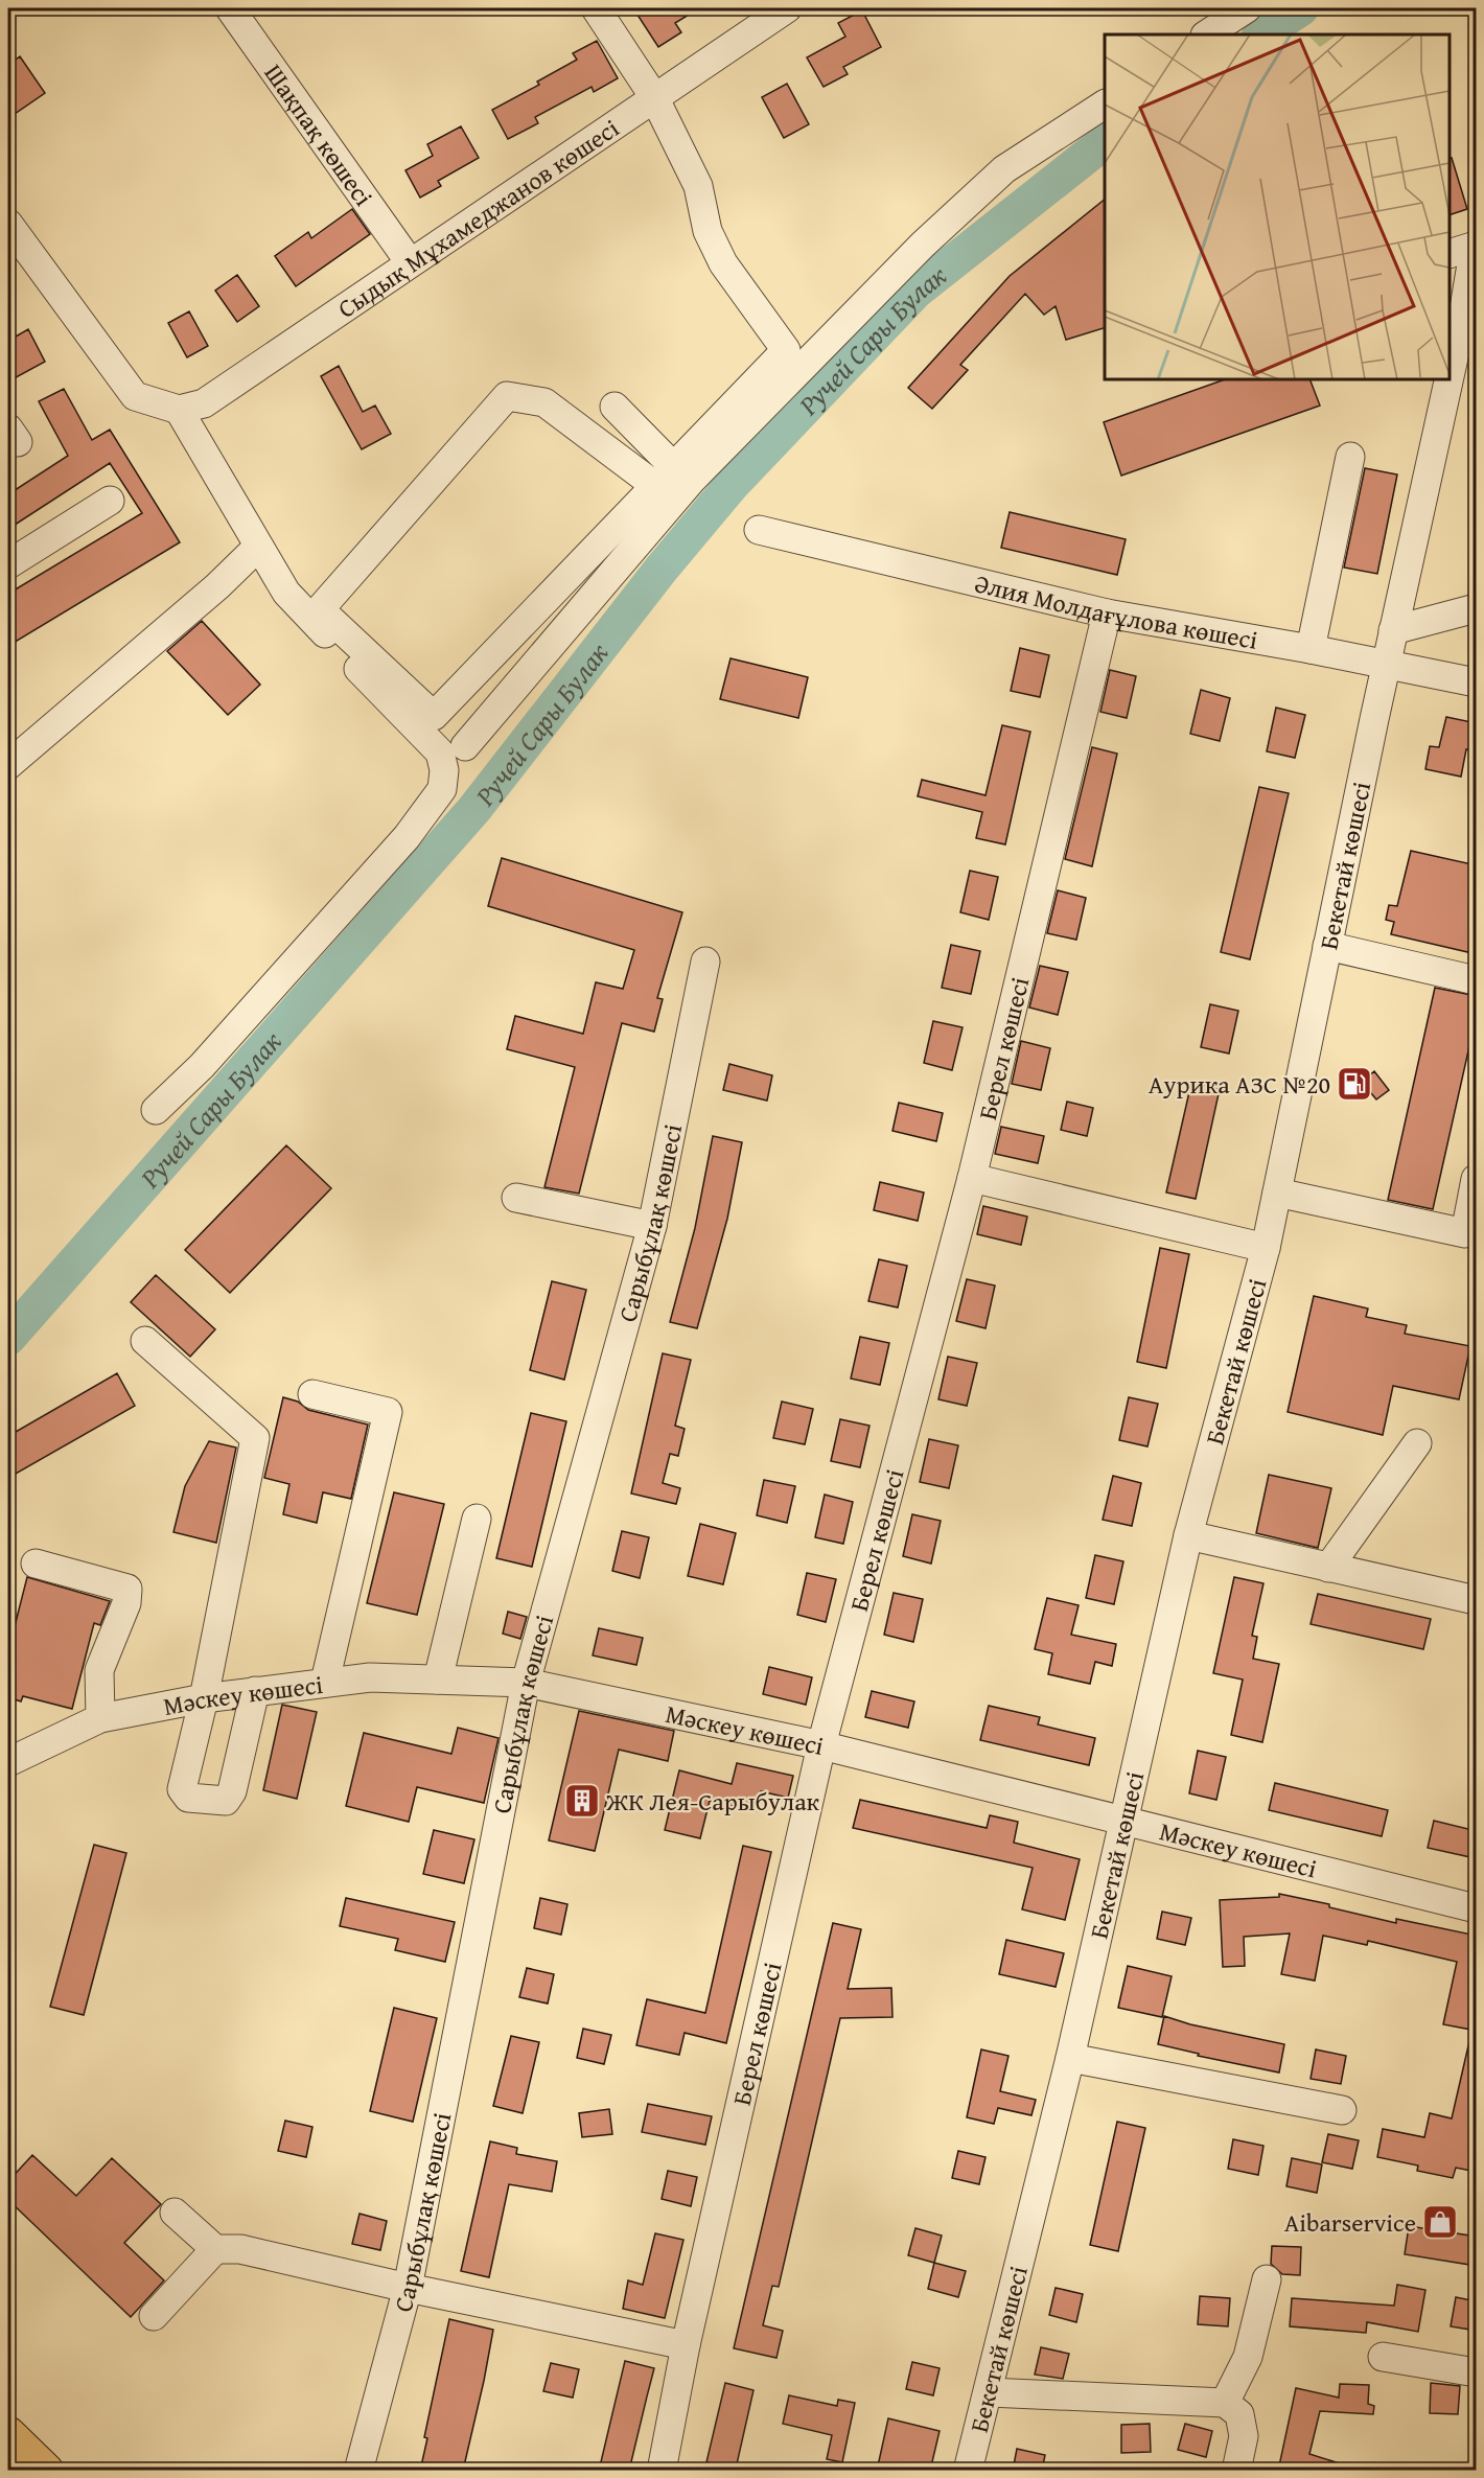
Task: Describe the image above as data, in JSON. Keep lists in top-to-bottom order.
{
  "streets": {
    "street": [
      "Шақпақ көшесі",
      "Сыдық Мұхамеджанов көшесі",
      "Әлия Молдағұлова көшесі",
      "Бекетай көшесі",
      "Берел көшесі",
      "Сарыбұлақ көшесі",
      "Мәскеу көшесі"
    ]
  },
  "crossings": [
    ["Шақпақ көшесі", "Сыдық Мұхамеджанов көшесі"],
    ["Әлия Молдағұлова көшесі", "Бекетай көшесі"],
    ["Әлия Молдағұлова көшесі", "Берел көшесі"],
    ["Бекетай көшесі", "Мәскеу көшесі"],
    ["Берел көшесі", "Мәскеу көшесі"],
    ["Сарыбұлақ көшесі", "Мәскеу көшесі"]
  ],
  "water": ["Ручей Сары Булак"],
  "places": {
    "fuel station": ["Аурика АЗС №20"],
    "building": ["ЖК Лея-Сарыбулак"],
    "shop": ["Aibarservice"]
  }
}
